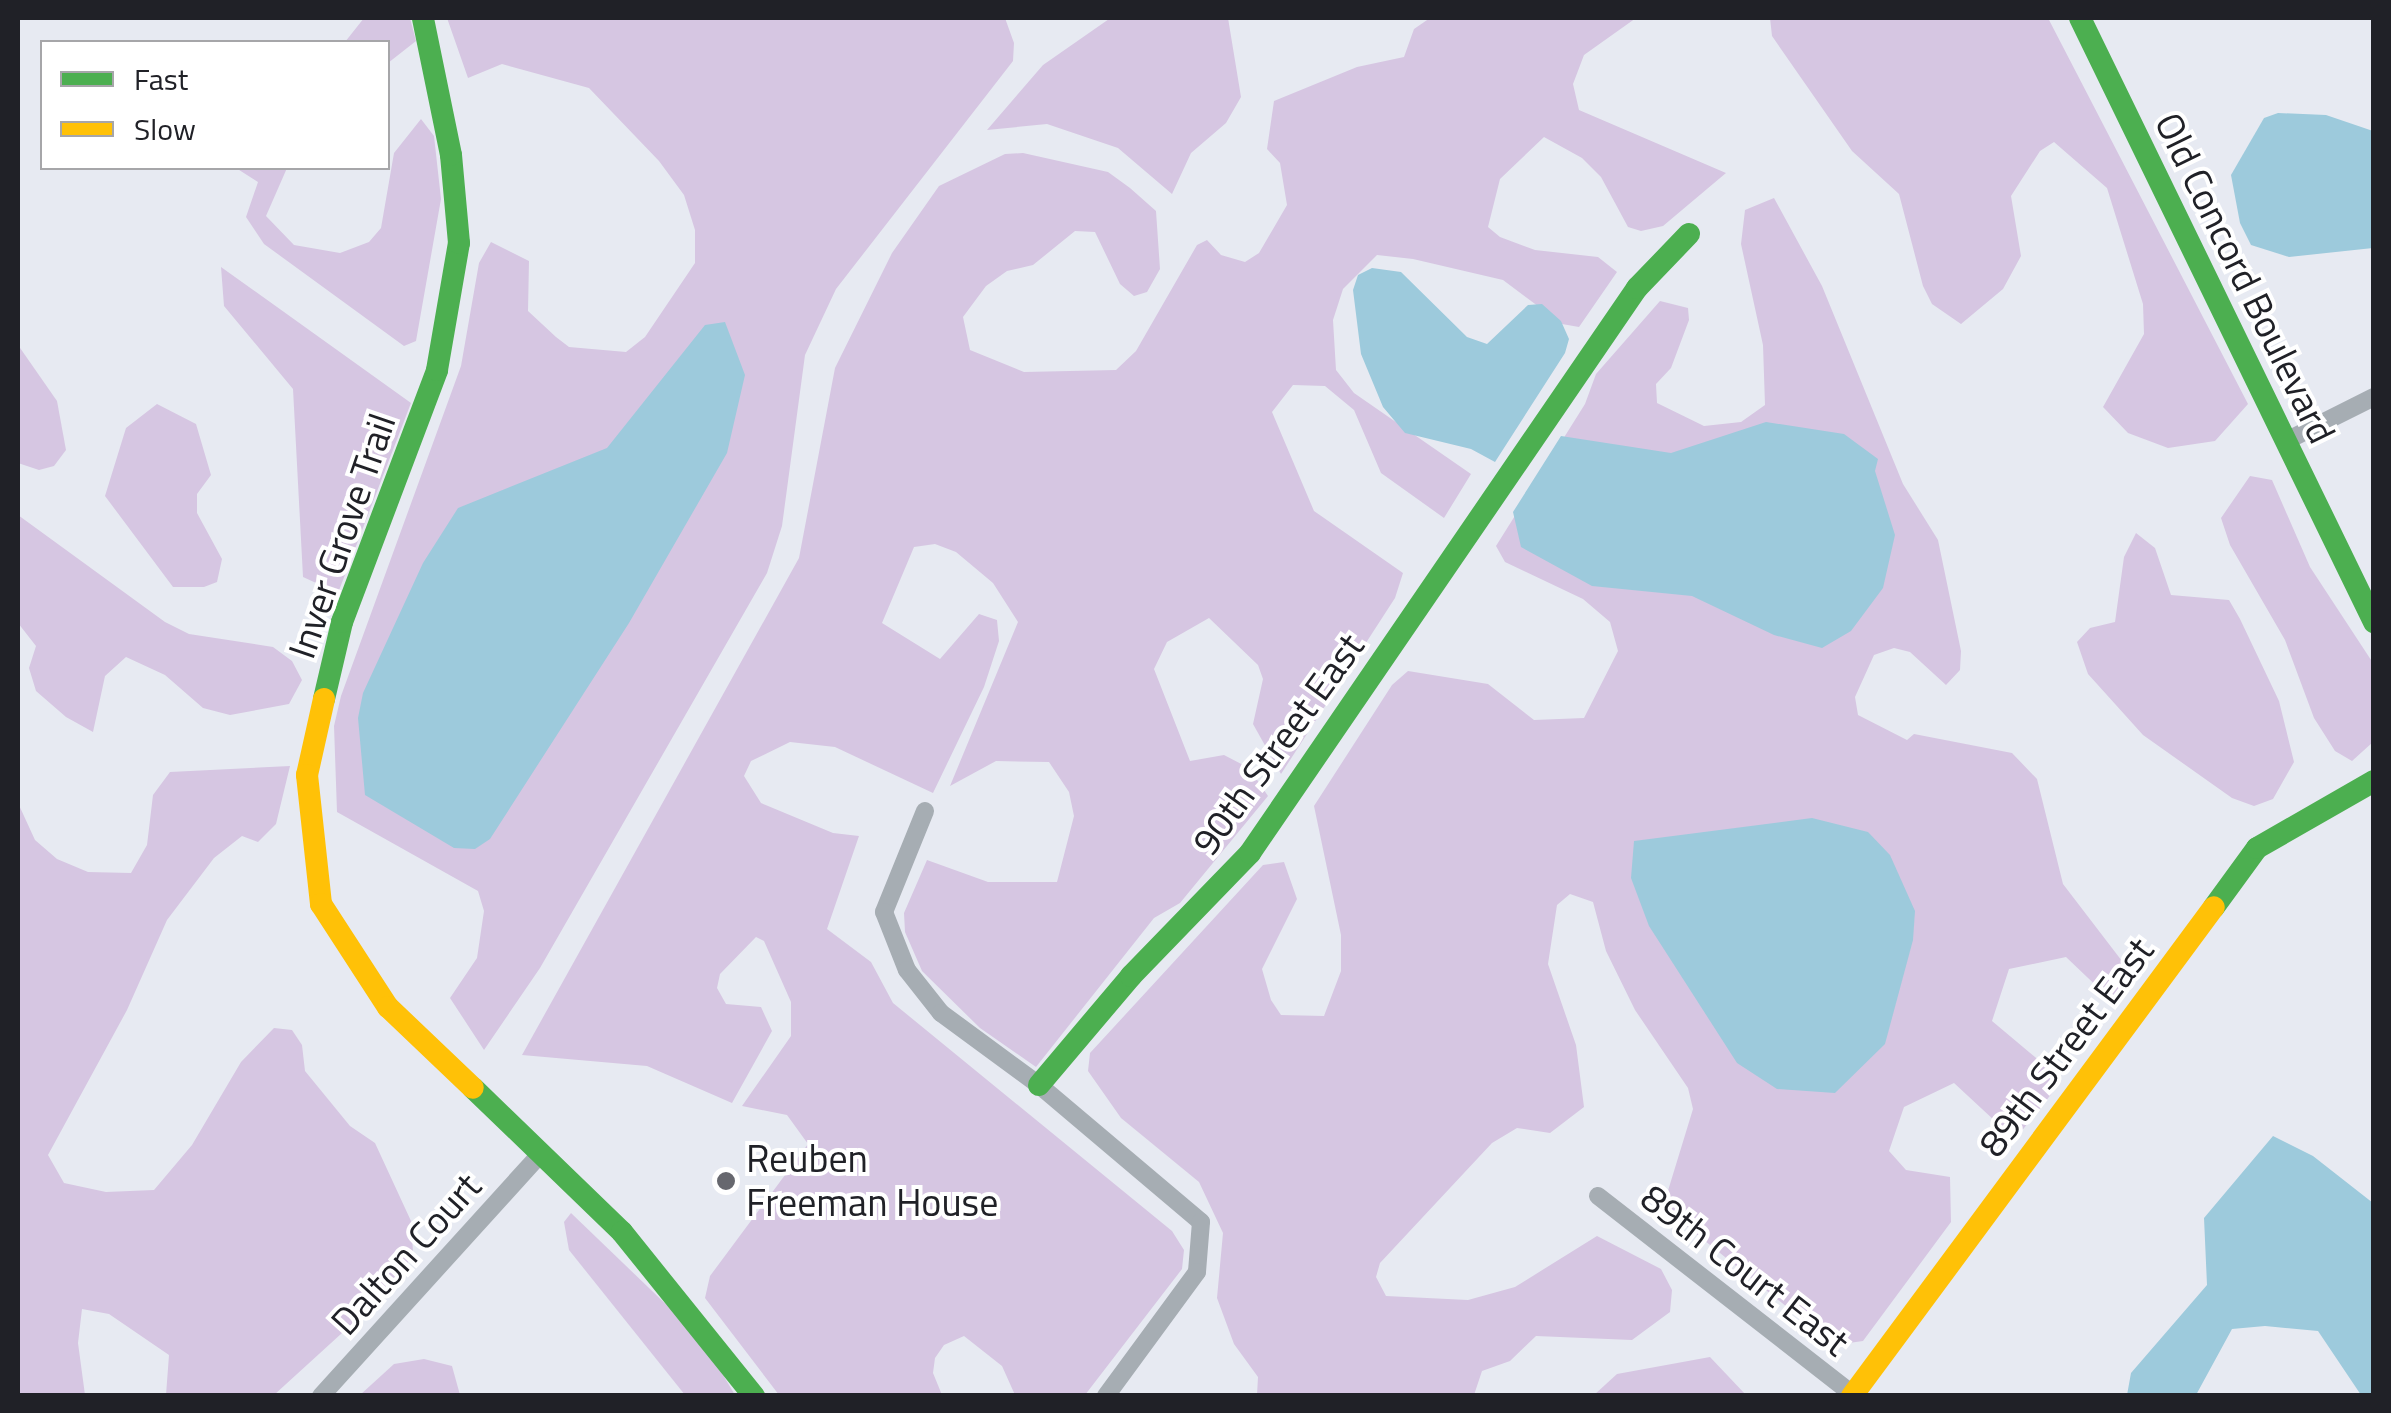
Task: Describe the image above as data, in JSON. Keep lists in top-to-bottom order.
{
  "streets": {
    "street": [
      "Old Concord Boulevard",
      "Inver Grove Trail",
      "90th Street East",
      "89th Street East",
      "Dalton Court",
      "89th Court East"
    ]
  },
  "crossings": [
    ["Inver Grove Trail", "Dalton Court"],
    ["89th Street East", "89th Court East"]
  ],
  "places": ["Reuben Freeman House"],
  "legend": ["Fast", "Slow"]
}
